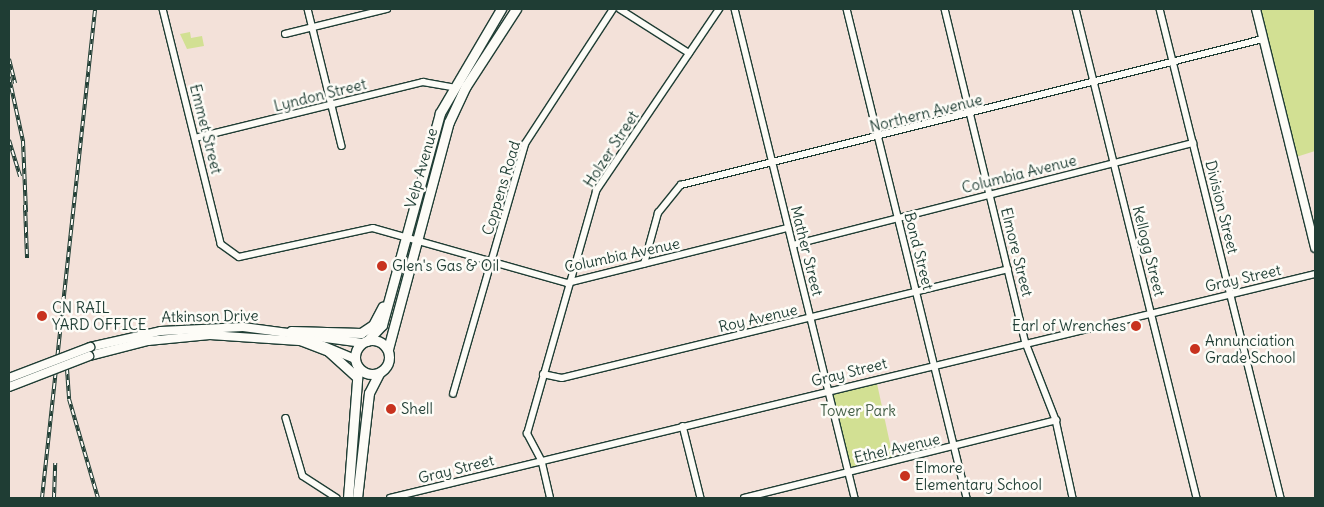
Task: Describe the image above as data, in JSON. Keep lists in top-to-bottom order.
{
  "streets": {
    "main road": ["Velp Avenue"],
    "street": [
      "Lyndon Street",
      "Northern Avenue",
      "Emmet Street",
      "Holzer Street",
      "Columbia Avenue",
      "Coppens Road",
      "Division Street",
      "Mather Street",
      "Bond Street",
      "Kellogg Street",
      "Elmore Street",
      "Gray Street",
      "Atkinson Drive",
      "Roy Avenue",
      "Ethel Avenue"
    ]
  },
  "crossings": [
    ["Lyndon Street", "Emmet Street"],
    ["Lyndon Street", "Velp Avenue"],
    ["Northern Avenue", "Columbia Avenue"],
    ["Northern Avenue", "Division Street"],
    ["Northern Avenue", "Mather Street"],
    ["Northern Avenue", "Bond Street"],
    ["Northern Avenue", "Kellogg Street"],
    ["Northern Avenue", "Elmore Street"],
    ["Emmet Street", "Columbia Avenue"],
    ["Holzer Street", "Columbia Avenue"],
    ["Holzer Street", "Gray Street"],
    ["Holzer Street", "Roy Avenue"],
    ["Velp Avenue", "Columbia Avenue"],
    ["Velp Avenue", "Atkinson Drive"],
    ["Columbia Avenue", "Coppens Road"],
    ["Columbia Avenue", "Division Street"],
    ["Columbia Avenue", "Mather Street"],
    ["Columbia Avenue", "Bond Street"],
    ["Columbia Avenue", "Kellogg Street"],
    ["Columbia Avenue", "Elmore Street"],
    ["Division Street", "Gray Street"],
    ["Mather Street", "Gray Street"],
    ["Mather Street", "Roy Avenue"],
    ["Mather Street", "Ethel Avenue"],
    ["Bond Street", "Gray Street"],
    ["Bond Street", "Roy Avenue"],
    ["Bond Street", "Ethel Avenue"],
    ["Kellogg Street", "Gray Street"],
    ["Elmore Street", "Gray Street"],
    ["Elmore Street", "Roy Avenue"],
    ["Elmore Street", "Ethel Avenue"]
  ],
  "parks": ["Tower Park"],
  "places": [
    "Glen's Gas & Oil",
    "CN RAIL YARD OFFICE",
    "Earl of Wrenches",
    "Annunciation Grade School",
    "Shell",
    "Elmore Elementary School"
  ]
}
